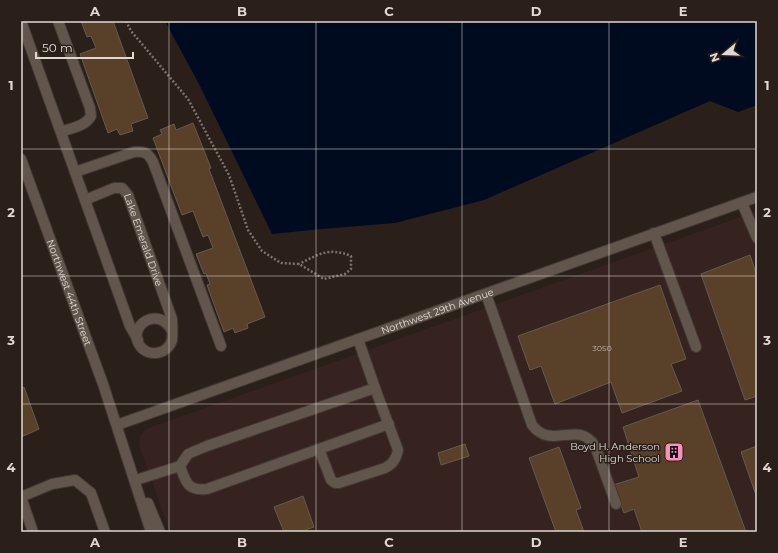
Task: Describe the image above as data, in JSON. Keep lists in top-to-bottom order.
{
  "streets": {
    "street": ["Lake Emerald Drive", "Northwest 44th Street", "Northwest 29th Avenue"]
  },
  "crossings": [
    ["Northwest 44th Street", "Northwest 29th Avenue"]
  ],
  "places": {
    "building": ["Boyd H. Anderson High School"]
  },
  "house_numbers": ["3050"],
  "scale_bar": "50 m",
  "north": "left",
  "grid": {
    "columns": [
      "A",
      "B",
      "C",
      "D",
      "E"
    ],
    "rows": [
      "1",
      "2",
      "3",
      "4"
    ]
  }
}
